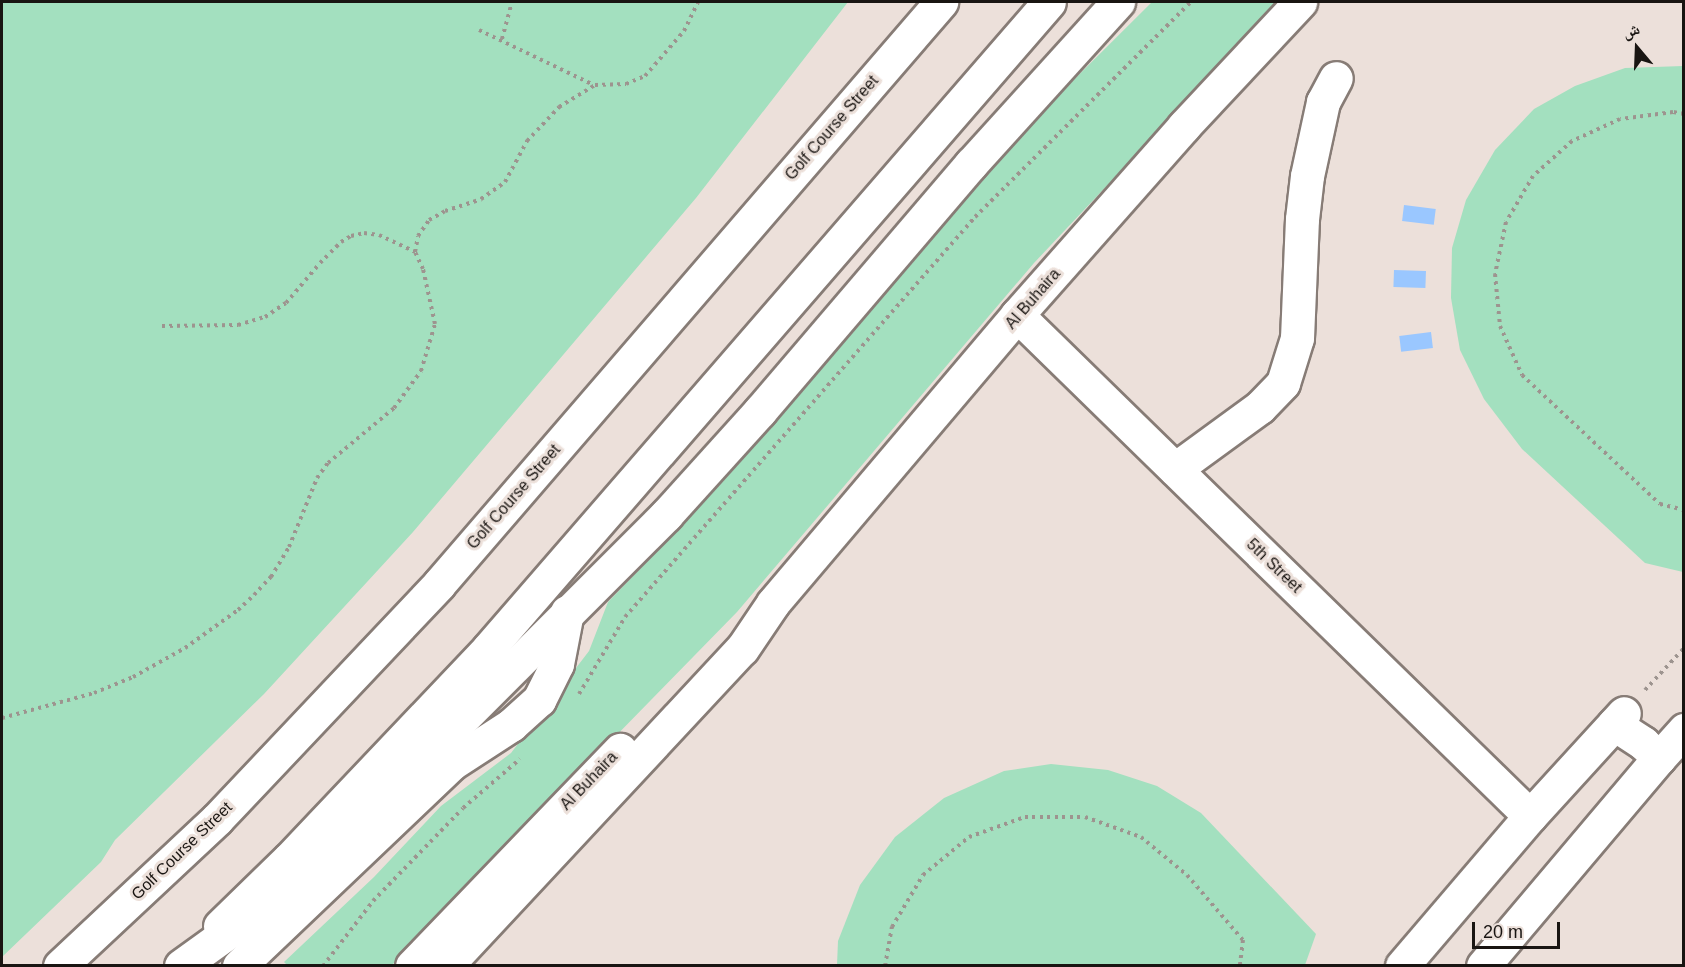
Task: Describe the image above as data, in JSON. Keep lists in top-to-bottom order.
{
  "streets": {
    "main road": ["Golf Course Street", "Al Buhaira", "5th Street"]
  },
  "crossings": [
    ["Al Buhaira", "5th Street"]
  ],
  "scale_bar": "20 m",
  "north": "top"
}
